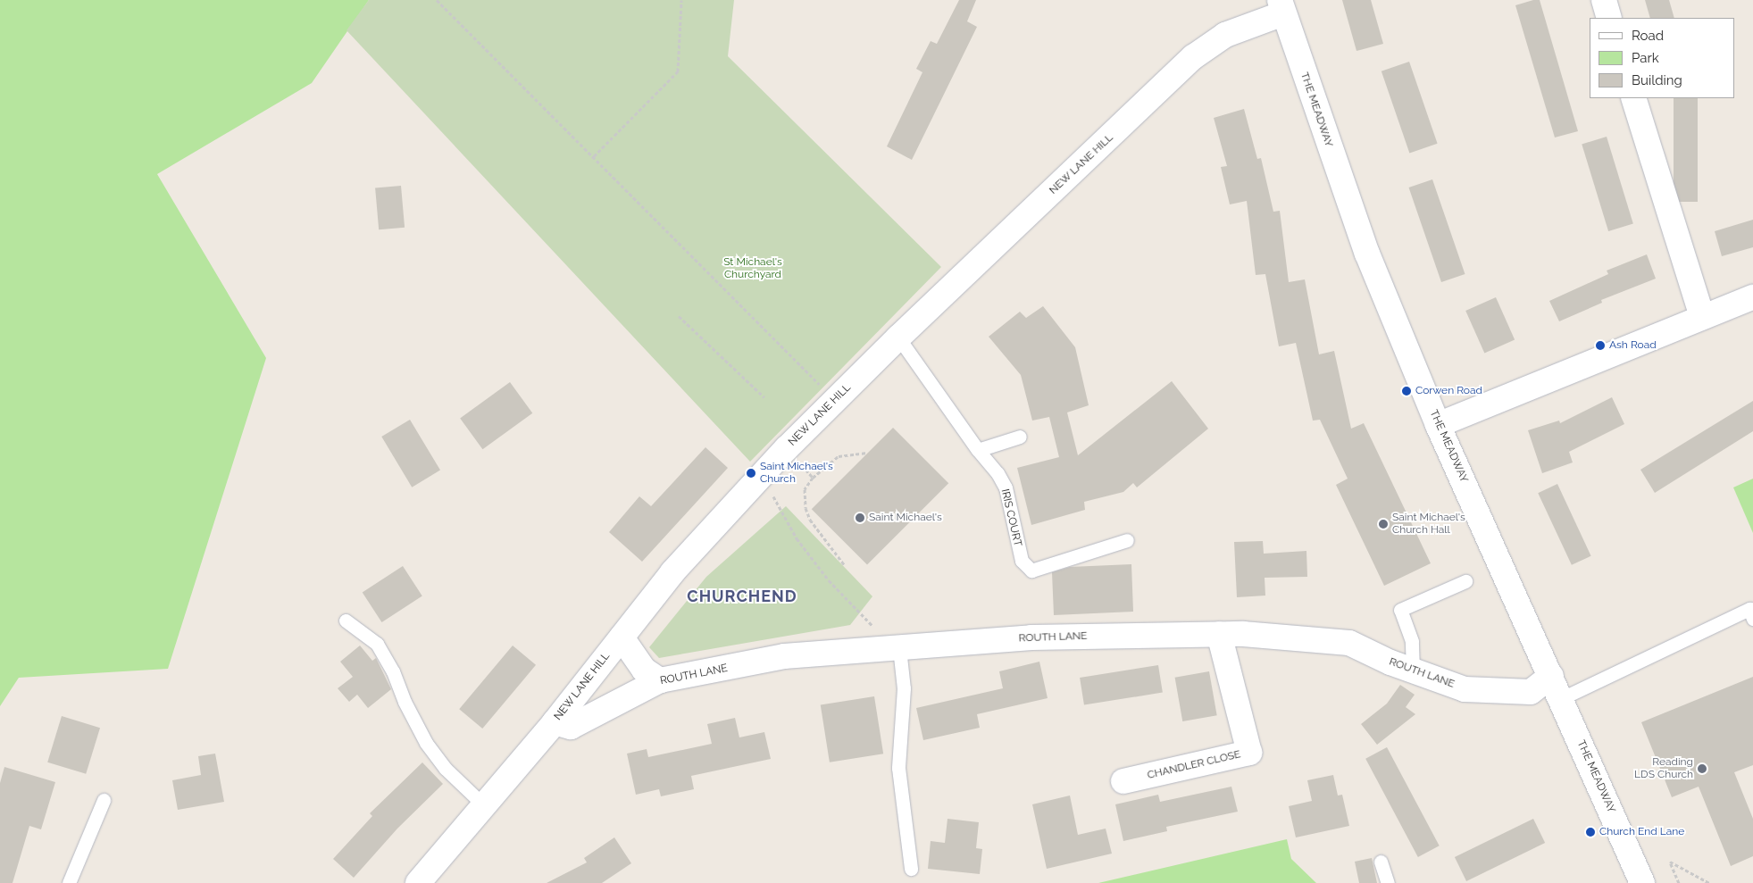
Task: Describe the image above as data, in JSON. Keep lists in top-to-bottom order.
{
  "streets": {
    "street": [
      "THE MEADWAY",
      "NEW LANE HILL",
      "ROUTH LANE",
      "CHANDLER CLOSE"
    ],
    "lane": ["IRIS COURT"]
  },
  "crossings": [
    ["THE MEADWAY", "NEW LANE HILL"],
    ["THE MEADWAY", "ROUTH LANE"],
    ["NEW LANE HILL", "IRIS COURT"],
    ["NEW LANE HILL", "ROUTH LANE"],
    ["ROUTH LANE", "CHANDLER CLOSE"]
  ],
  "districts": ["CHURCHEND"],
  "parks": ["St Michael's Churchyard"],
  "places": [
    "Ash Road",
    "Corwen Road",
    "Saint Michael's Church",
    "Saint Michael's",
    "Saint Michael's Church Hall",
    "Reading LDS Church",
    "Church End Lane"
  ],
  "legend": ["Road", "Park", "Building"]
}
